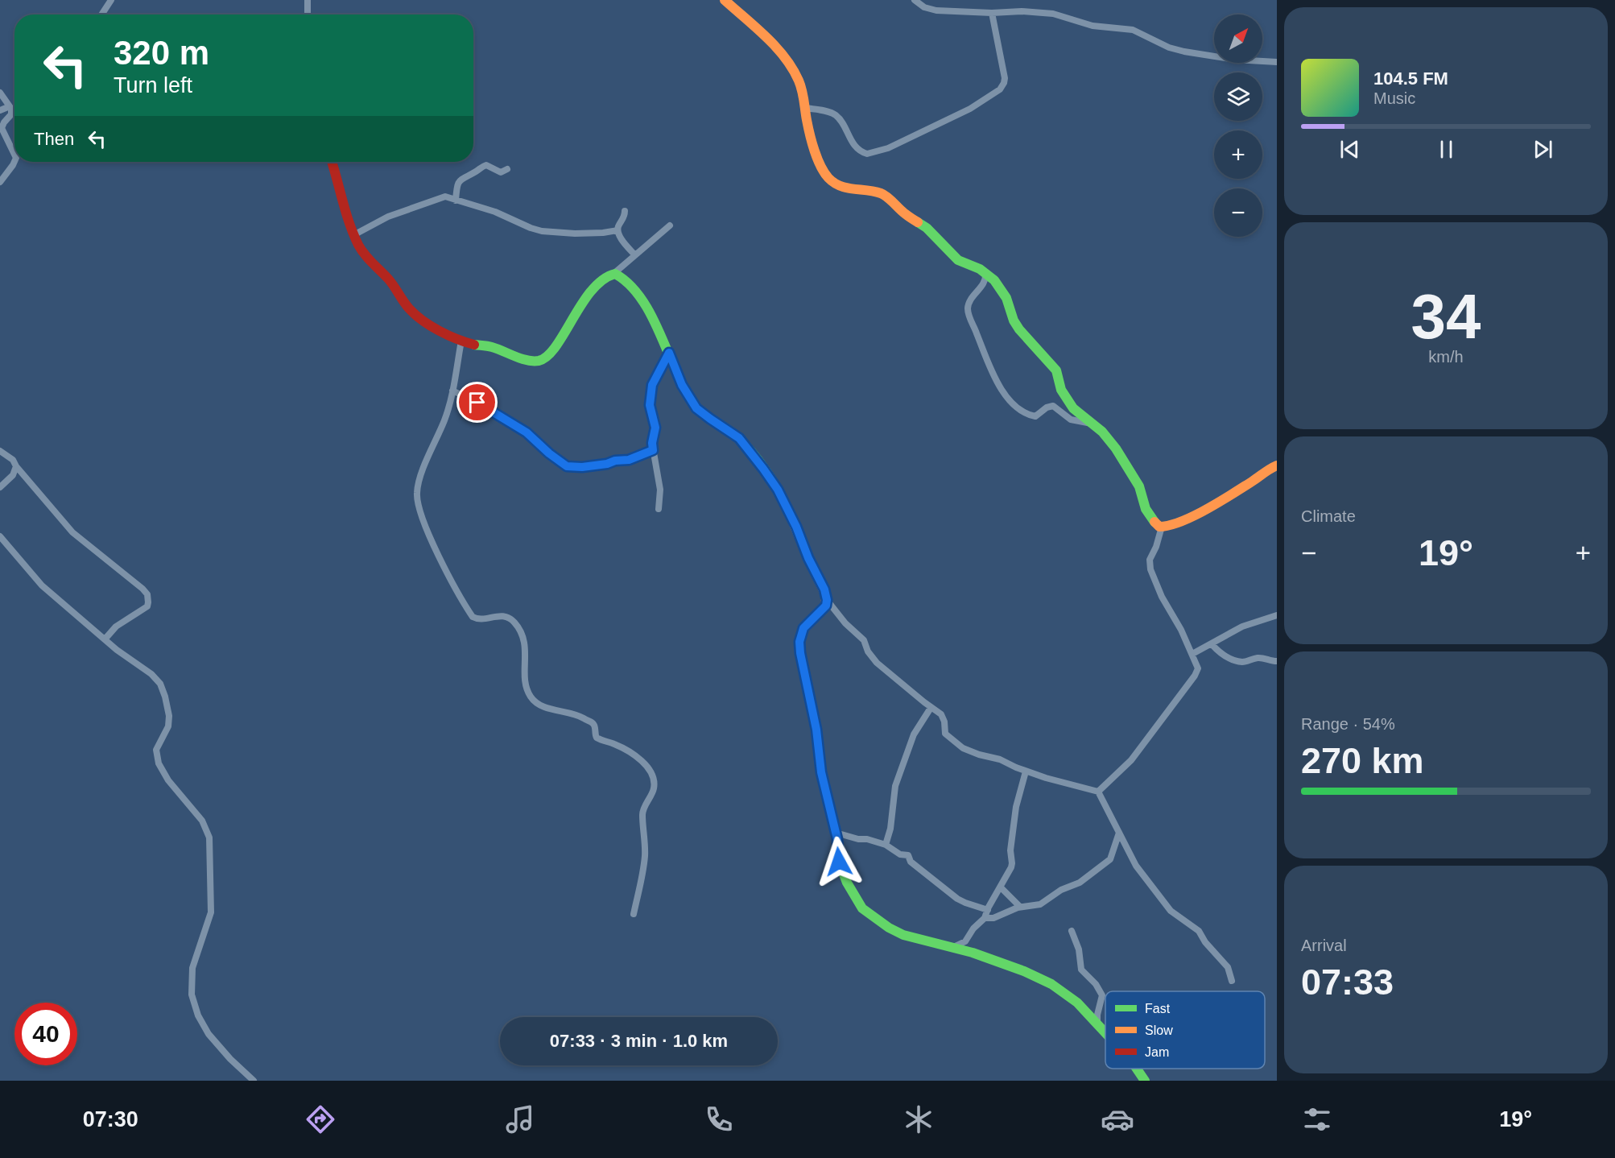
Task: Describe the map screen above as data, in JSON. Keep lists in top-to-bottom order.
{
  "legend": ["Fast", "Slow", "Jam"],
  "north": "top right",
  "page": {
    "map_buttons": ["+", "−"],
    "turn": ["320 m", "Turn left"],
    "song": ["104.5 FM", "Music"],
    "then": "Then",
    "tile": [
      ["34", "km/h"],
      "Climate",
      ["Range · 54%", "270 km"],
      ["Arrival", "07:33"]
    ],
    "heat": ["−", "19°", "+"],
    "limit": "40",
    "trip": "07:33 · 3 min · 1.0 km",
    "tabs": ["07:30", "19°"]
  }
}
